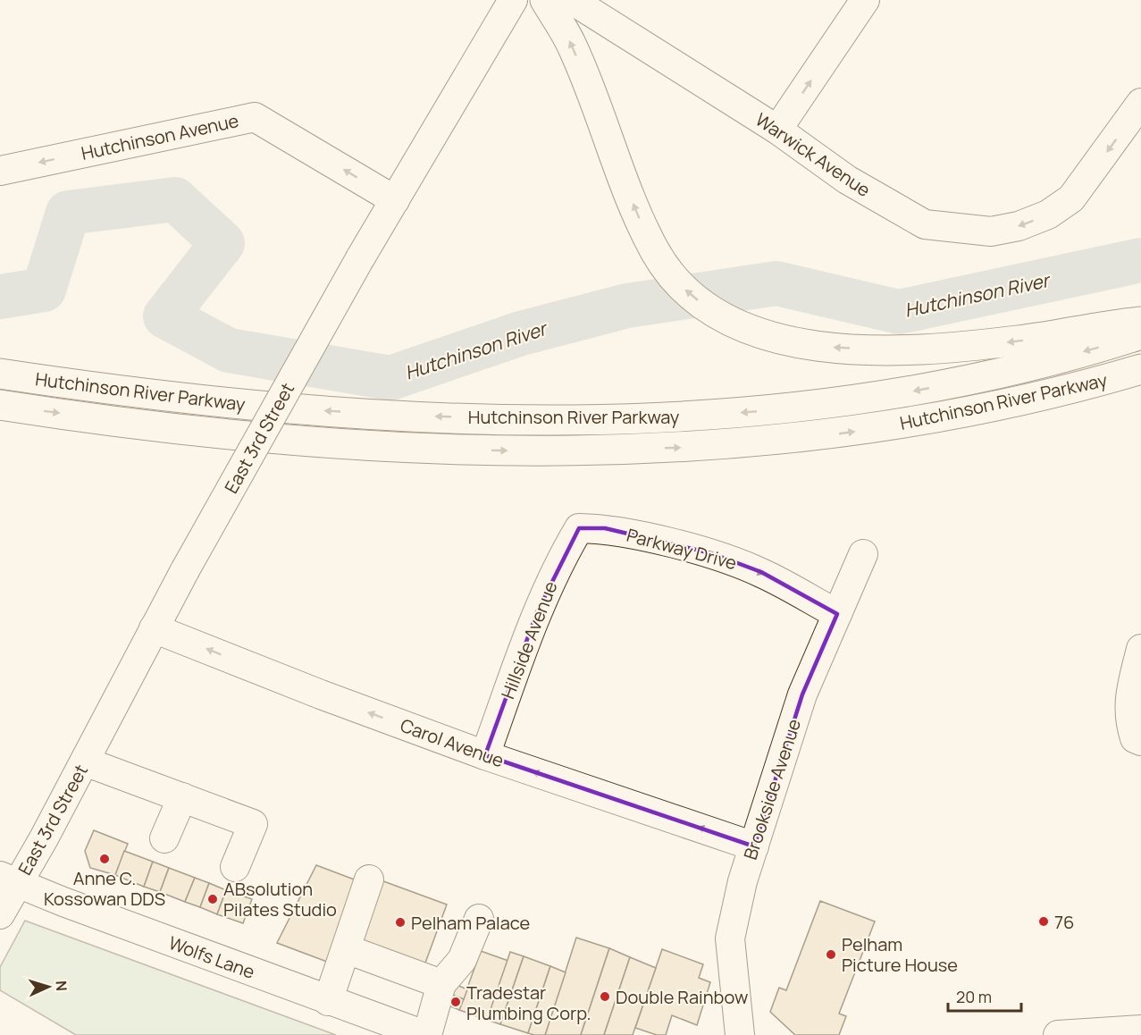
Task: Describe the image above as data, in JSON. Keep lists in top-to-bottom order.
{
  "streets": {
    "highway": ["Hutchinson River Parkway"],
    "street": [
      "Hutchinson Avenue",
      "Warwick Avenue",
      "East 3rd Street",
      "Parkway Drive",
      "Hillside Avenue",
      "Carol Avenue",
      "Brookside Avenue",
      "Wolfs Lane"
    ]
  },
  "crossings": [
    ["Hutchinson Avenue", "East 3rd Street"],
    ["East 3rd Street", "Carol Avenue"],
    ["East 3rd Street", "Wolfs Lane"],
    ["Parkway Drive", "Hillside Avenue"],
    ["Parkway Drive", "Brookside Avenue"],
    ["Hillside Avenue", "Carol Avenue"],
    ["Carol Avenue", "Brookside Avenue"]
  ],
  "one_way": [
    "Hutchinson Avenue",
    "Warwick Avenue",
    "Parkway Drive",
    "Carol Avenue"
  ],
  "water": ["Hutchinson River"],
  "places": [
    "Anne C. Kossowan DDS",
    "ABsolution Pilates Studio",
    "76",
    "Pelham Palace",
    "Pelham Picture House",
    "Double Rainbow",
    "Tradestar Plumbing Corp."
  ],
  "scale_bar": "20 m",
  "north": "right"
}
